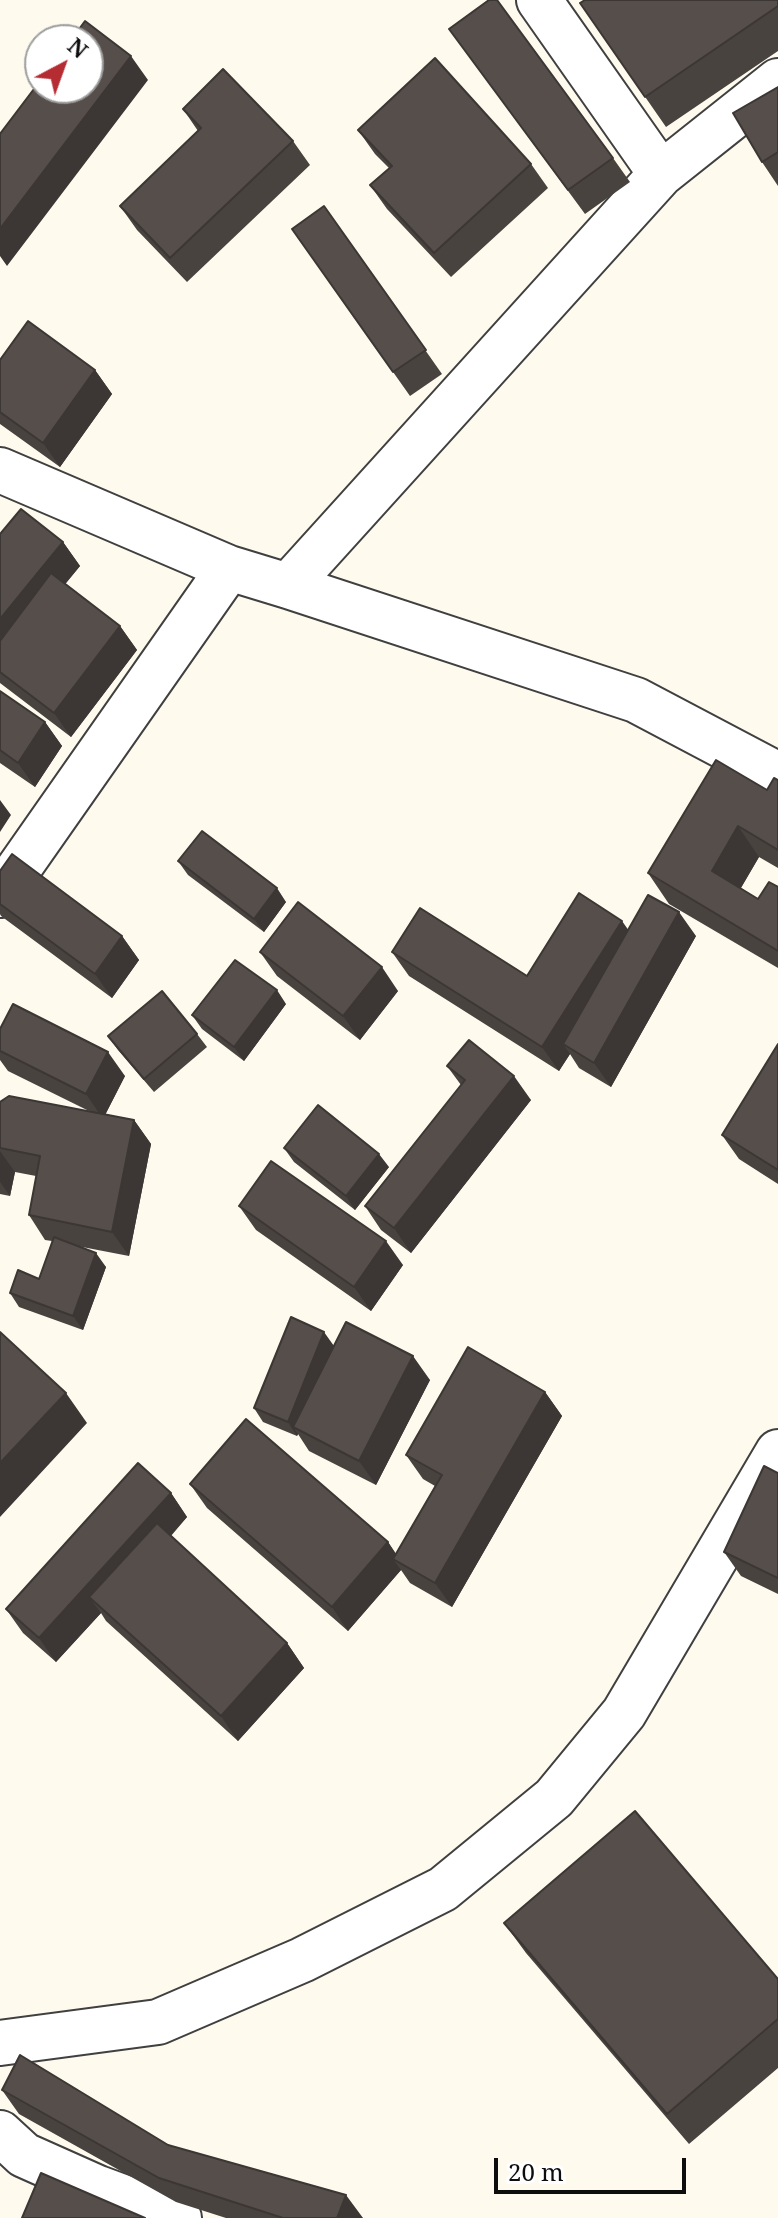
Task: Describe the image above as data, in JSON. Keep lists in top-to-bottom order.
{
  "scale_bar": "20 m",
  "north": "top right"
}
